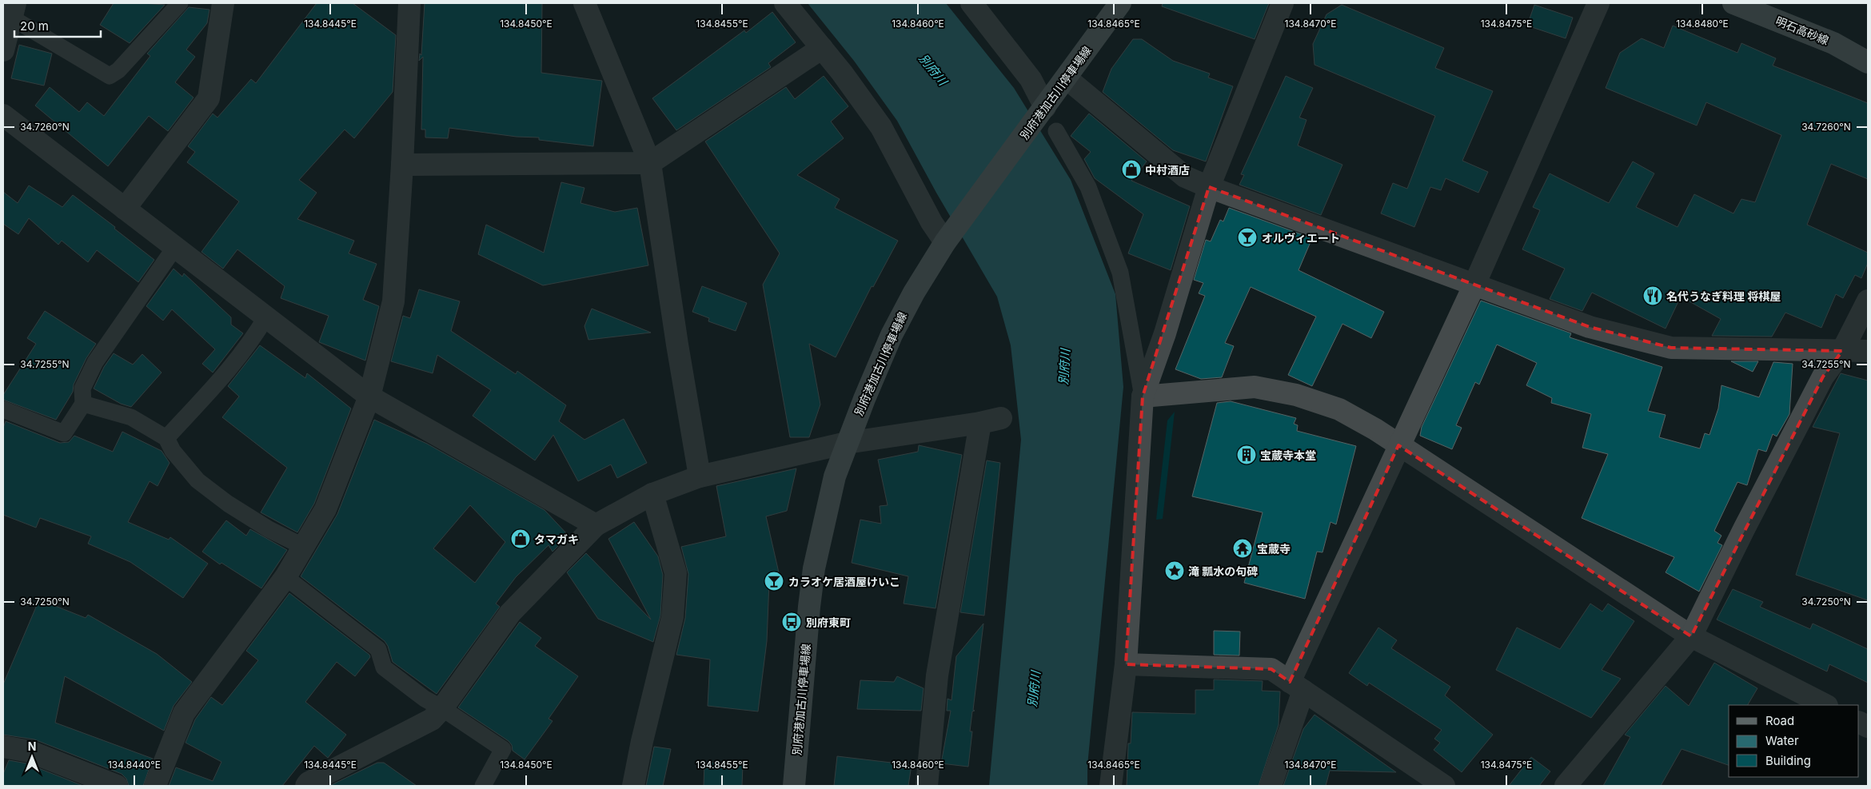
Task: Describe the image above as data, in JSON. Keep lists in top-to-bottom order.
{
  "streets": {
    "main road": ["明石高砂線", "別府港加古川停車場線"]
  },
  "water": ["別府川"],
  "places": {
    "shop": ["中村酒店", "タマガキ"],
    "bar": ["オルヴィエート", "カラオケ居酒屋けいこ"],
    "restaurant": ["名代うなぎ料理 将棋屋"],
    "building": ["宝蔵寺本堂"],
    "temple": ["宝蔵寺"],
    "place": ["滝 瓢水の句碑"],
    "bus stop": ["別府東町"]
  },
  "legend": ["Road", "Water", "Building"],
  "scale_bar": "20 m",
  "north": "top",
  "coordinates": [
    "134.8445°E",
    "134.8450°E",
    "134.8455°E",
    "134.8460°E",
    "134.8465°E",
    "134.8470°E",
    "134.8475°E",
    "134.8480°E",
    "34.7260°N",
    "34.7255°N",
    "34.7250°N",
    "134.8440°E"
  ]
}
